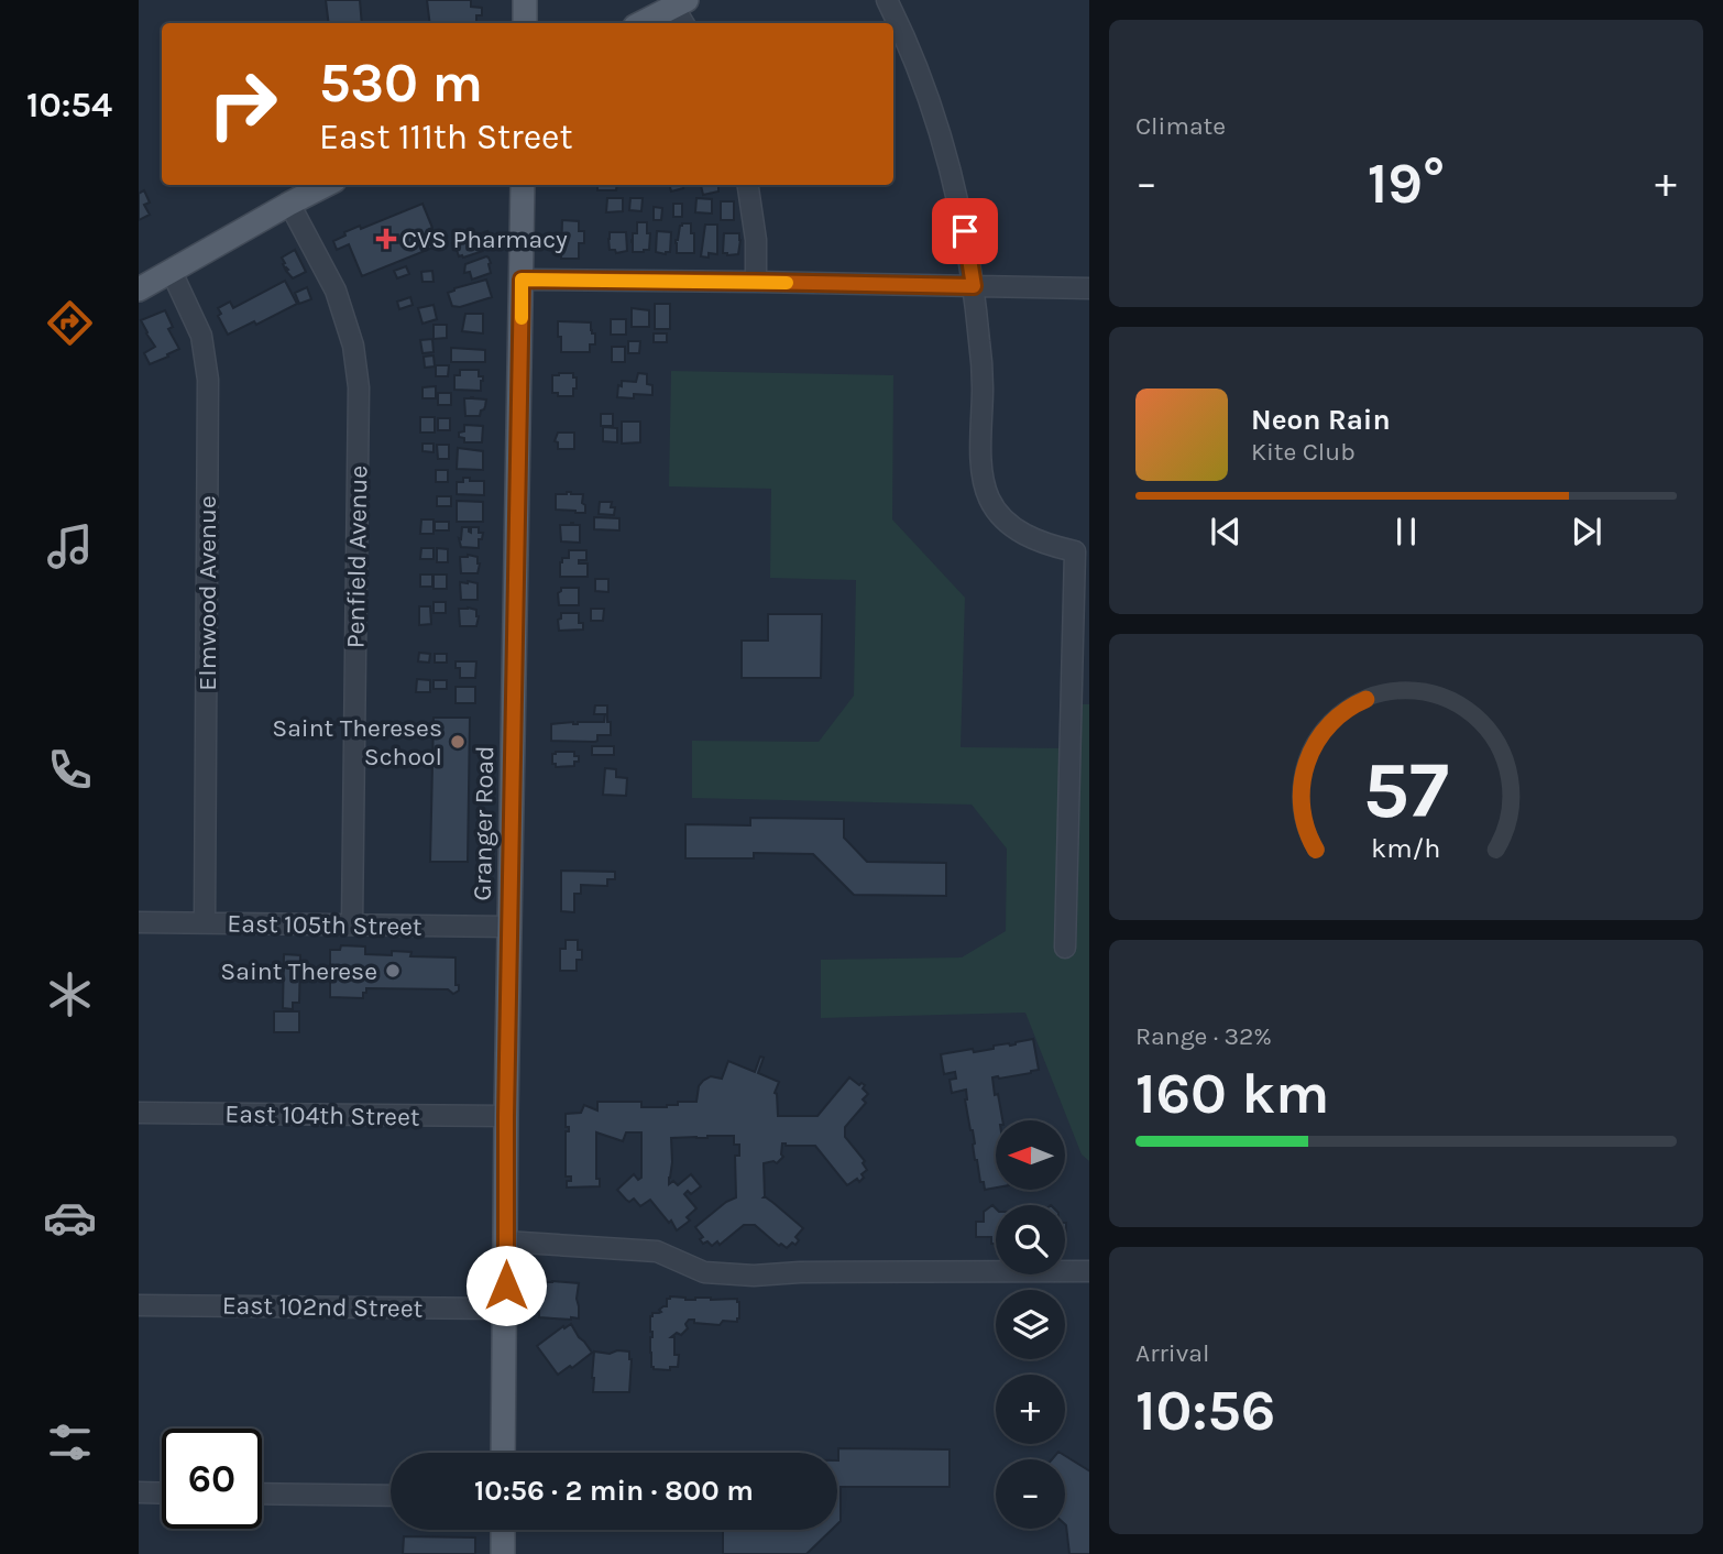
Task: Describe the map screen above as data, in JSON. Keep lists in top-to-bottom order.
{
  "streets": {
    "main road": ["Granger Road"],
    "street": [
      "Penfield Avenue",
      "Elmwood Avenue",
      "East 105th Street",
      "East 104th Street",
      "East 102nd Street"
    ]
  },
  "crossings": [
    ["Penfield Avenue", "East 105th Street"],
    ["Elmwood Avenue", "East 105th Street"],
    ["Granger Road", "East 105th Street"],
    ["Granger Road", "East 104th Street"],
    ["Granger Road", "East 102nd Street"]
  ],
  "places": {
    "health": ["CVS Pharmacy"],
    "other": ["Saint Thereses School", "Saint Therese"]
  },
  "north": "left",
  "page": {
    "tabs": "10:54",
    "tile": [
      "Climate",
      ["Range · 32%", "160 km"],
      ["Arrival", "10:56"]
    ],
    "turn": ["530 m", "East 111th Street"],
    "heat": ["−", "19°", "+"],
    "song": ["Neon Rain", "Kite Club"],
    "map_buttons": ["+", "−"],
    "limit": "60",
    "trip": "10:56 · 2 min · 800 m",
    "gauge": ["57", "km/h"]
  }
}
